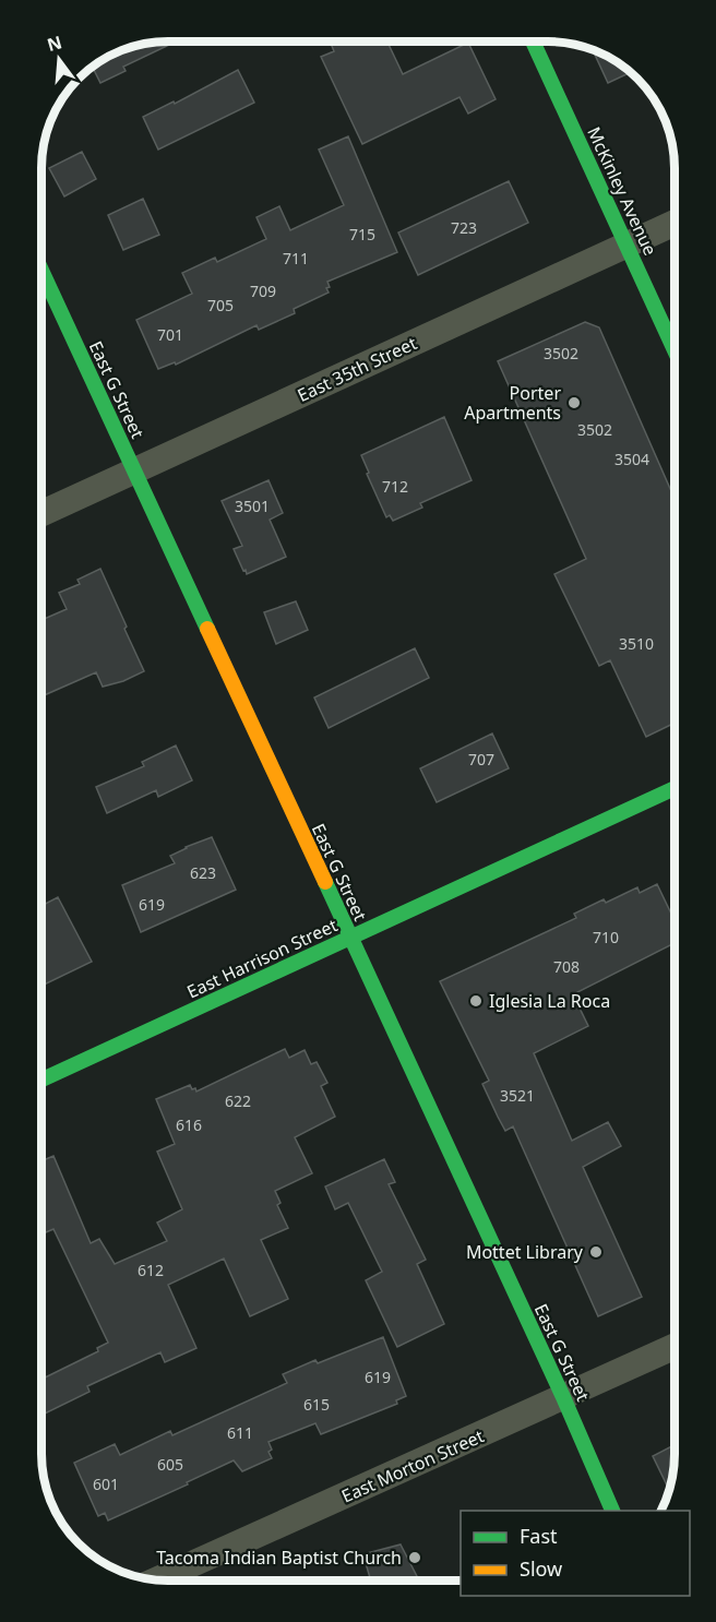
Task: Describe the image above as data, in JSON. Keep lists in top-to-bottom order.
{
  "streets": {
    "street": [
      "McKinley Avenue",
      "East 35th Street",
      "East G Street",
      "East Harrison Street",
      "East Morton Street"
    ]
  },
  "crossings": [
    ["McKinley Avenue", "East 35th Street"],
    ["East 35th Street", "East G Street"],
    ["East G Street", "East Harrison Street"],
    ["East G Street", "East Morton Street"]
  ],
  "places": [
    "Porter Apartments",
    "Iglesia La Roca",
    "Mottet Library",
    "Tacoma Indian Baptist Church"
  ],
  "house_numbers": [
    "723",
    "715",
    "711",
    "709",
    "705",
    "701",
    "3502",
    "3502",
    "3504",
    "712",
    "3501",
    "3510",
    "707",
    "623",
    "619",
    "710",
    "708",
    "3521",
    "622",
    "616",
    "612",
    "619",
    "615",
    "611",
    "605",
    "601"
  ],
  "legend": ["Fast", "Slow"],
  "north": "top"
}
